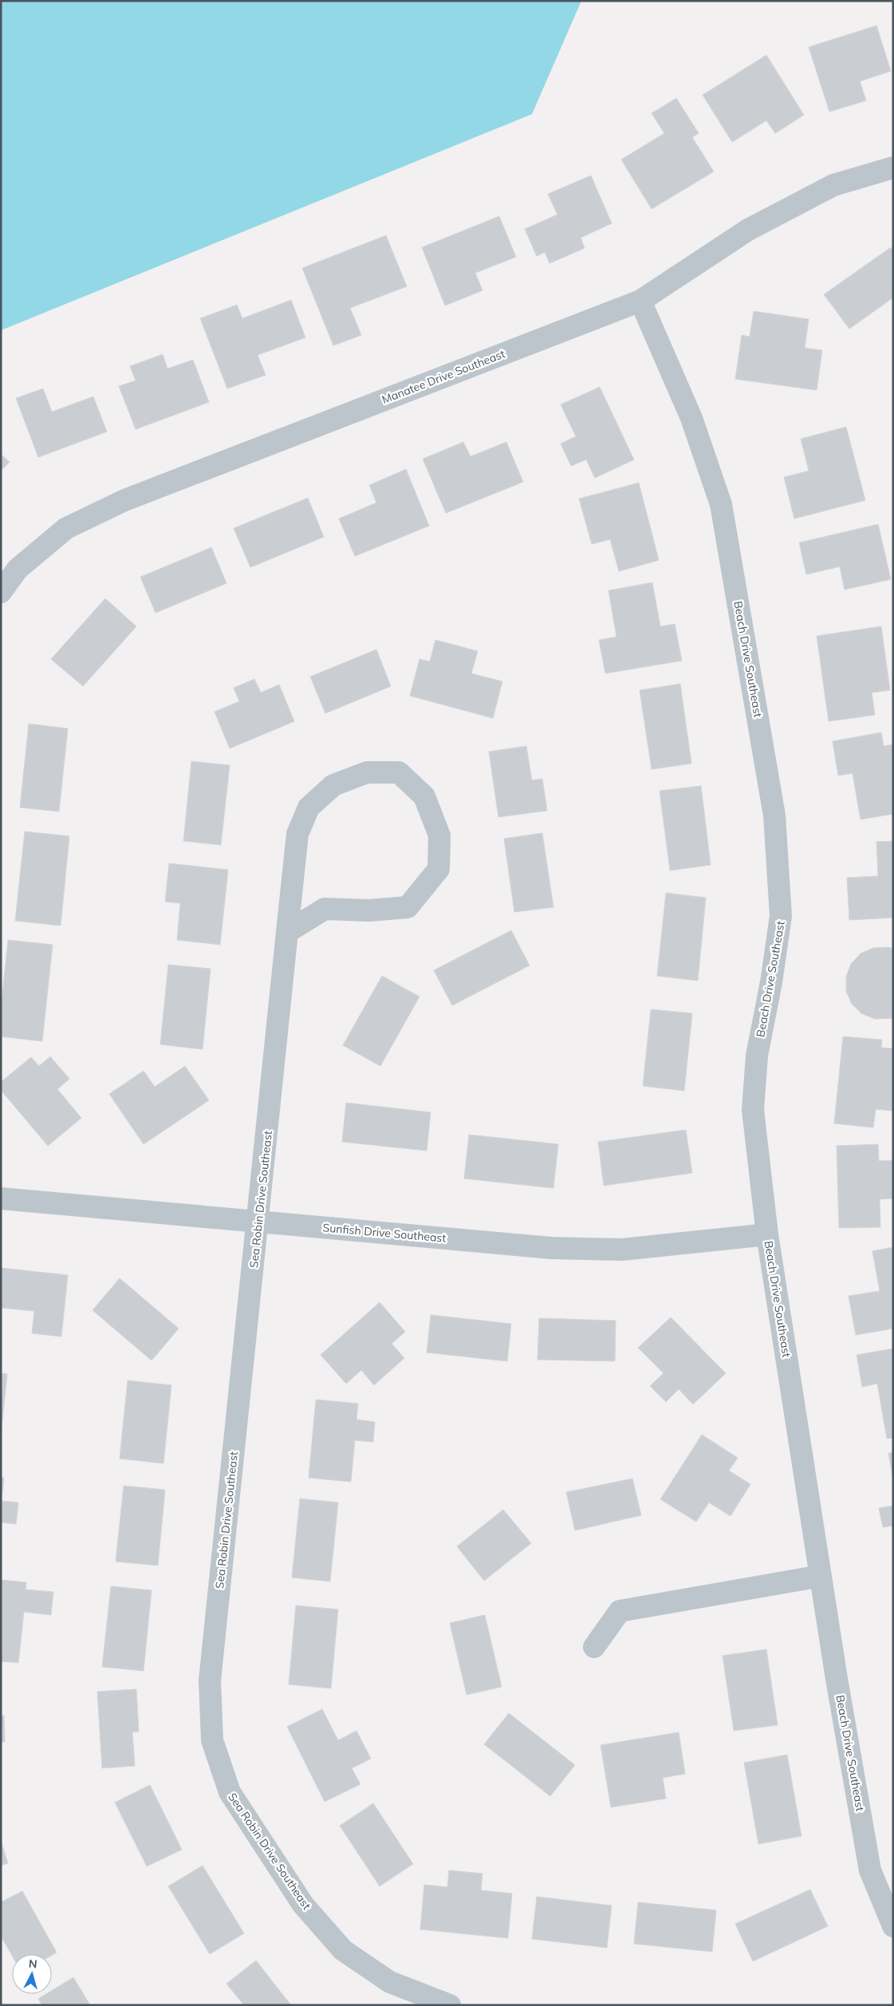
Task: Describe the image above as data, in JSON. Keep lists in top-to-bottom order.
{
  "streets": {
    "street": [
      "Manatee Drive Southeast",
      "Beach Drive Southeast",
      "Sea Robin Drive Southeast",
      "Sunfish Drive Southeast"
    ]
  },
  "crossings": [
    ["Manatee Drive Southeast", "Beach Drive Southeast"],
    ["Beach Drive Southeast", "Sunfish Drive Southeast"],
    ["Sea Robin Drive Southeast", "Sunfish Drive Southeast"]
  ],
  "north": "top"
}
